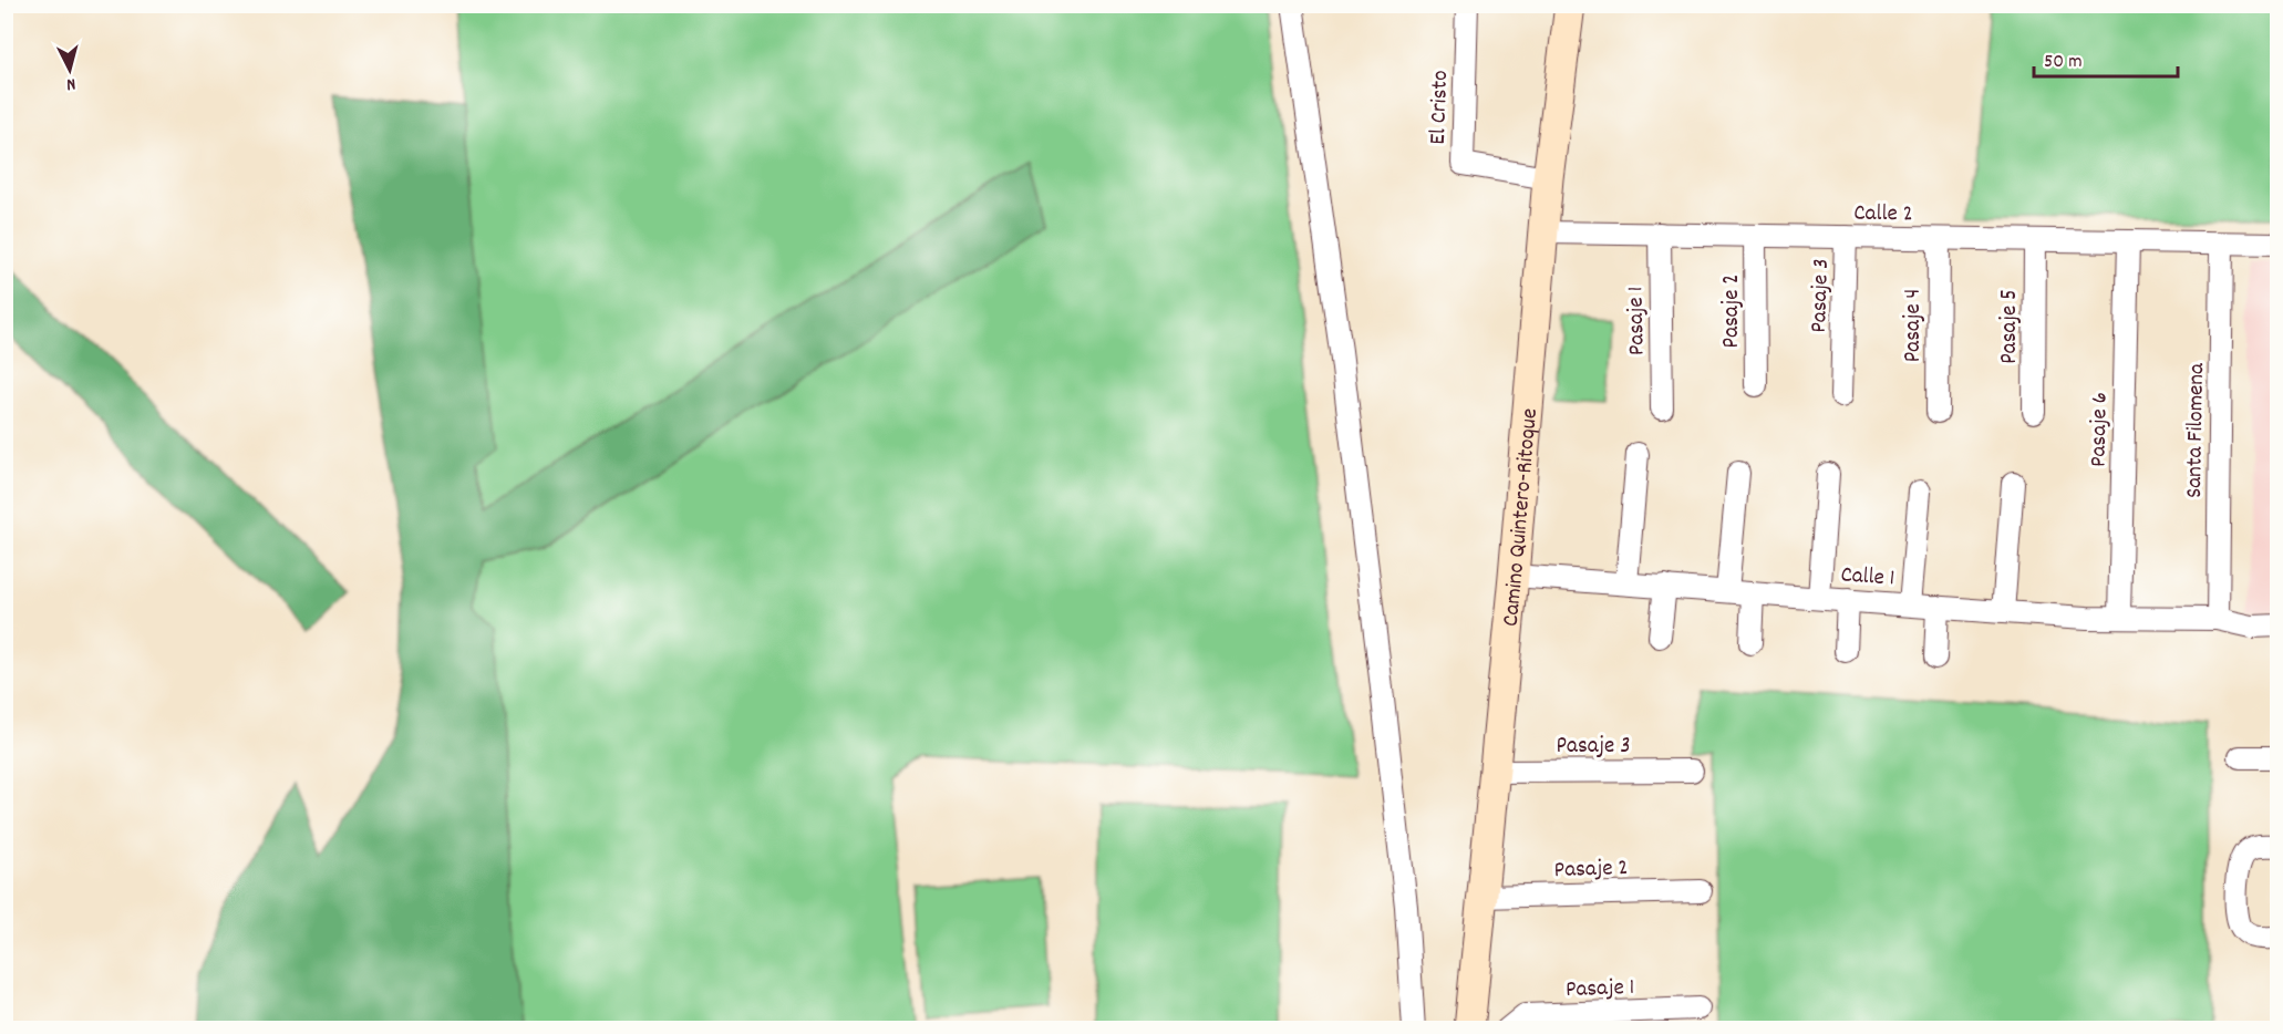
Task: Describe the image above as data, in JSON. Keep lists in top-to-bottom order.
{
  "streets": {
    "main road": ["Camino Quintero-Ritoque"],
    "street": [
      "El Cristo",
      "Calle 2",
      "Pasaje 3",
      "Pasaje 2",
      "Pasaje 1",
      "Pasaje 4",
      "Pasaje 5",
      "Pasaje 6",
      "Santa Filomena",
      "Calle 1"
    ]
  },
  "crossings": [
    ["El Cristo", "Camino Quintero-Ritoque"],
    ["Calle 2", "Pasaje 3"],
    ["Calle 2", "Pasaje 2"],
    ["Calle 2", "Pasaje 1"],
    ["Calle 2", "Pasaje 4"],
    ["Calle 2", "Pasaje 5"],
    ["Calle 2", "Pasaje 6"],
    ["Calle 2", "Santa Filomena"],
    ["Calle 2", "Camino Quintero-Ritoque"],
    ["Pasaje 3", "Camino Quintero-Ritoque"],
    ["Pasaje 2", "Camino Quintero-Ritoque"],
    ["Pasaje 6", "Calle 1"],
    ["Santa Filomena", "Calle 1"],
    ["Camino Quintero-Ritoque", "Calle 1"]
  ],
  "scale_bar": "50 m",
  "north": "bottom"
}
